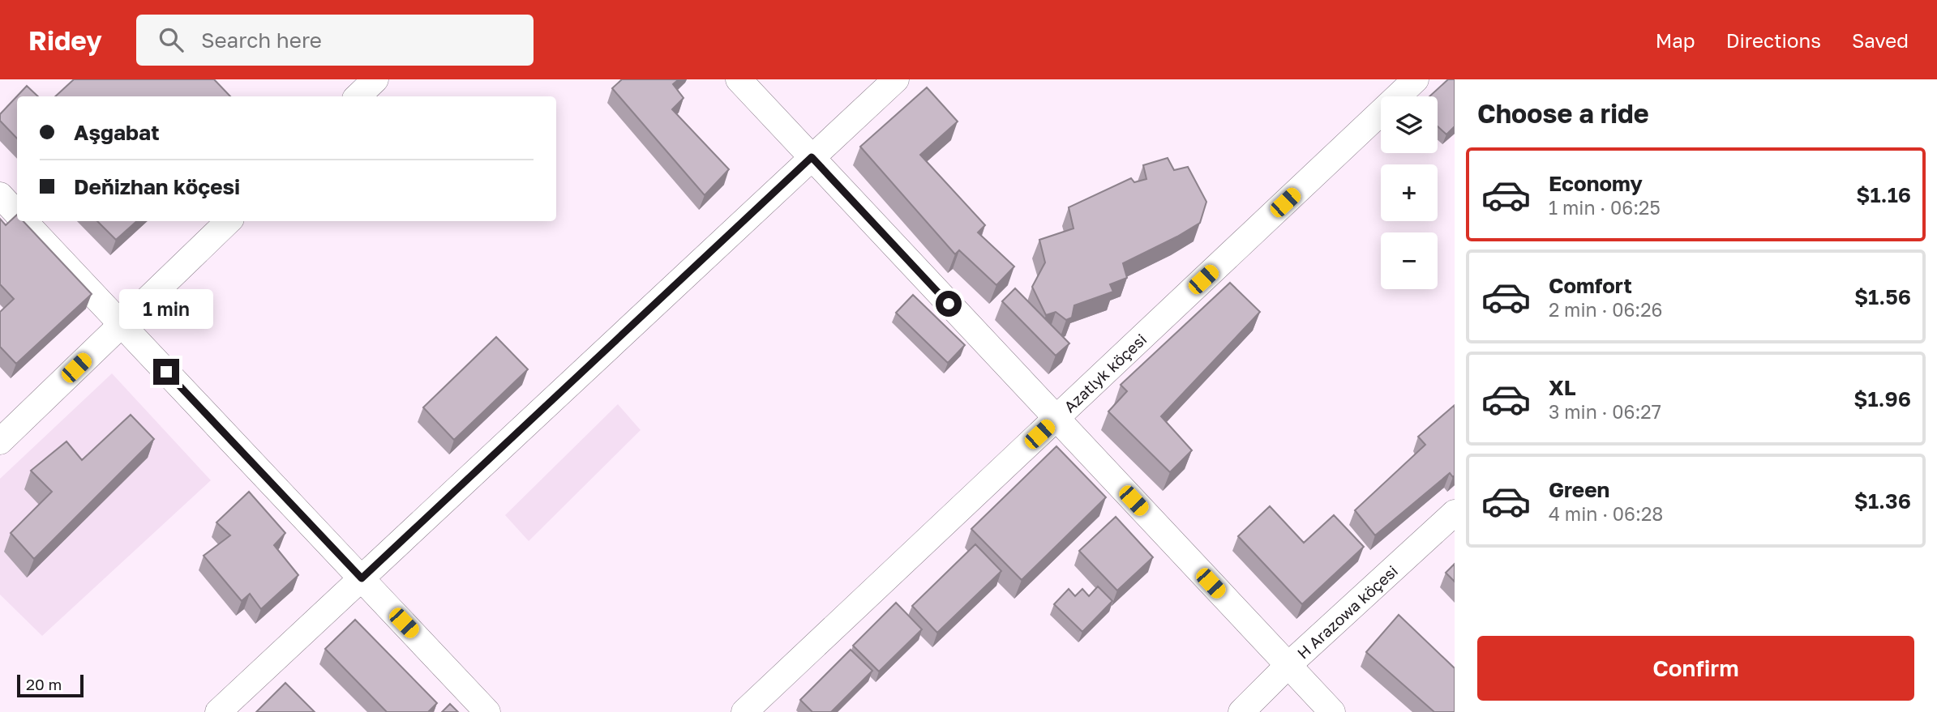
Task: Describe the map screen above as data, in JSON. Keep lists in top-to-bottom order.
{
  "streets": {
    "street": ["Azatlyk köçesi", "H Arazowa köçesi"]
  },
  "scale_bar": "20 m",
  "page": {
    "header": "Ridey",
    "search": "Search here",
    "nav": ["Map", "Directions", "Saved"],
    "heading": "Choose a ride",
    "map_buttons": ["+", "−"],
    "banner": ["Aşgabat", "Deňizhan köçesi"],
    "list": [
      {
        "name": "Economy",
        "note": "1 min · 06:25",
        "value": "$1.16"
      },
      {
        "name": "Comfort",
        "note": "2 min · 06:26",
        "value": "$1.56"
      },
      {
        "name": "XL",
        "note": "3 min · 06:27",
        "value": "$1.96"
      },
      {
        "name": "Green",
        "note": "4 min · 06:28",
        "value": "$1.36"
      }
    ],
    "bubble": "1 min",
    "buttons": "Confirm",
    "scale": "20 m"
  }
}
